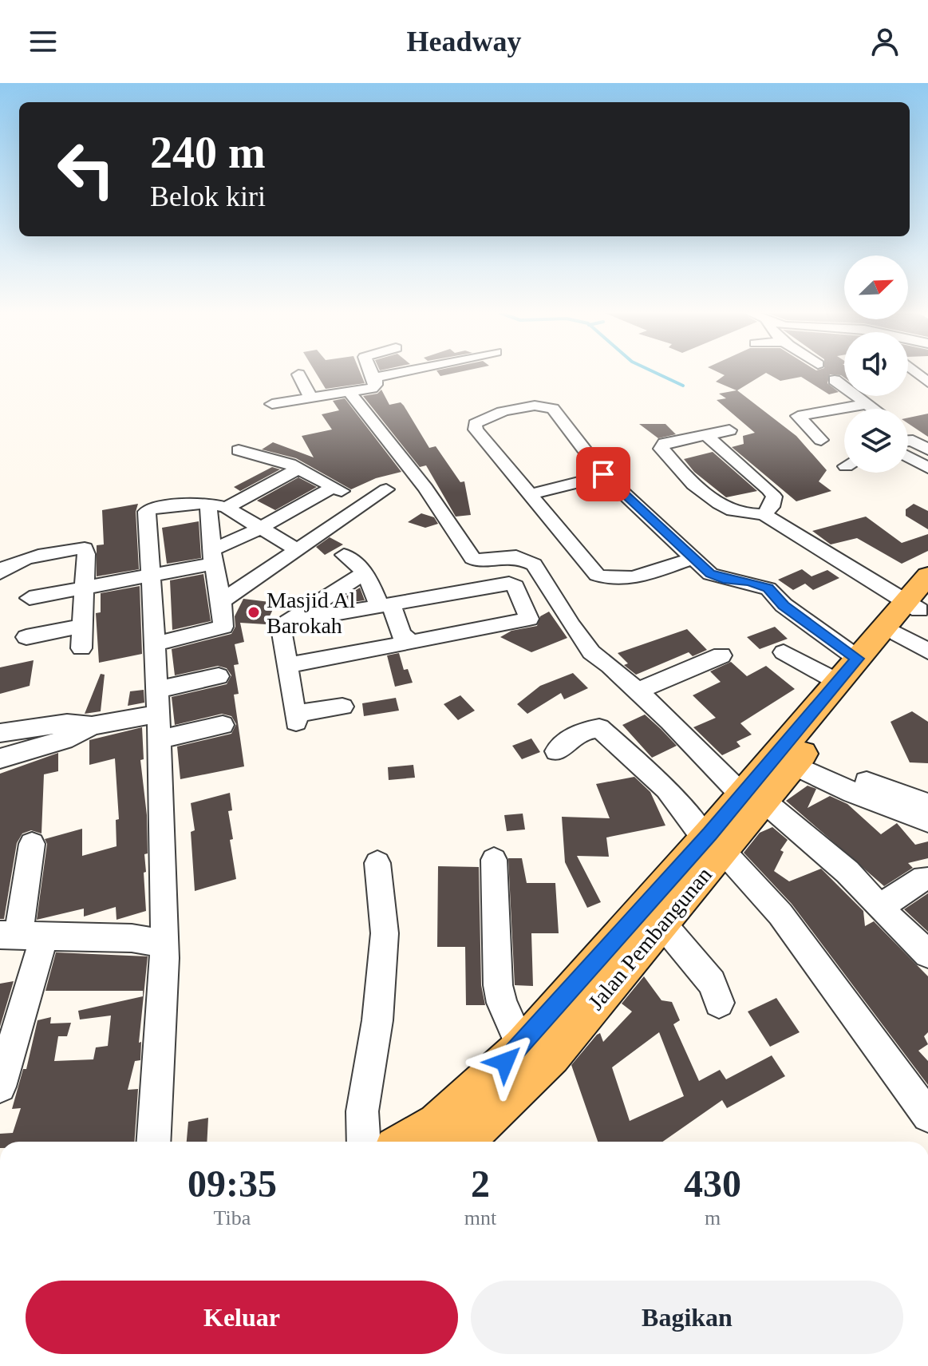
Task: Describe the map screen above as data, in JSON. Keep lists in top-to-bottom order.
{
  "streets": {
    "main road": ["Jalan Pembangunan"]
  },
  "places": ["Masjid Al Barokah"],
  "north": "top right",
  "page": {
    "header": "Headway",
    "turn": ["240 m", "Belok kiri"],
    "eta": [
      "09:35",
      "Tiba",
      "2",
      "mnt",
      "430",
      "m"
    ],
    "buttons": ["Keluar", "Bagikan"]
  }
}
